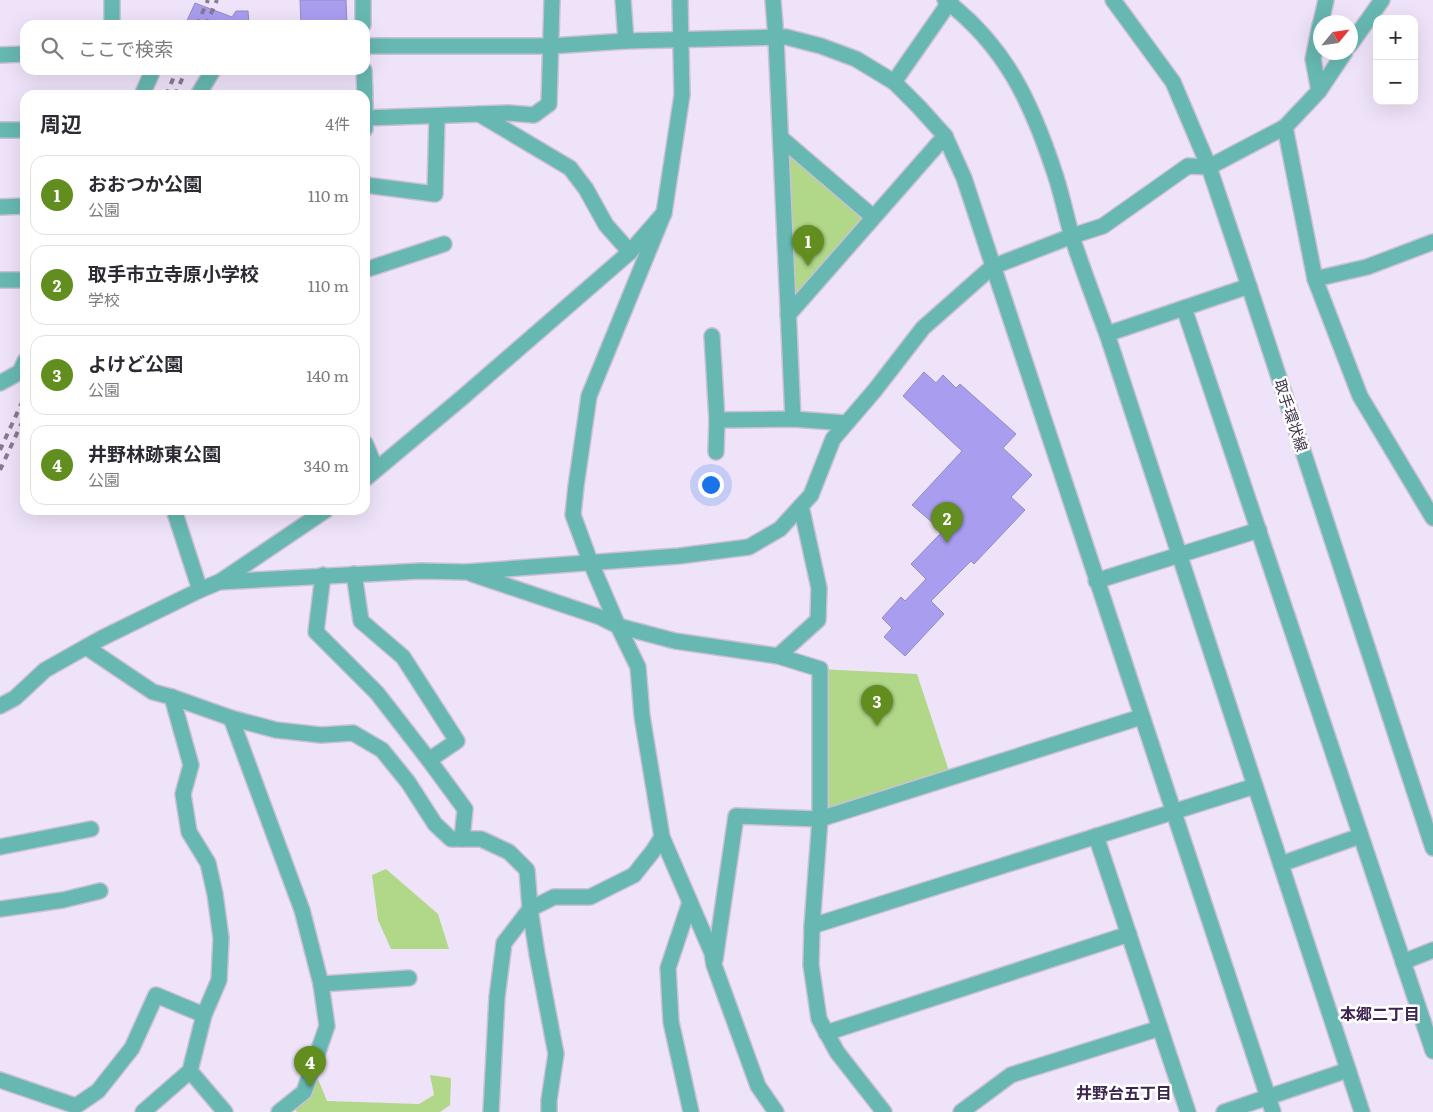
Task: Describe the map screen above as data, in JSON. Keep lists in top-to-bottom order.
{
  "streets": {
    "street": ["取手環状線"]
  },
  "districts": ["本郷二丁目", "井野台五丁目"],
  "north": "top right",
  "page": {
    "map_buttons": ["+", "−"],
    "search": "ここで検索",
    "heading": ["周辺", "4件"],
    "list": [
      {
        "mark": "1",
        "name": "おおつか公園",
        "note": "公園",
        "value": "110 m"
      },
      {
        "mark": "2",
        "name": "取手市立寺原小学校",
        "note": "学校",
        "value": "110 m"
      },
      {
        "mark": "3",
        "name": "よけど公園",
        "note": "公園",
        "value": "140 m"
      },
      {
        "mark": "4",
        "name": "井野林跡東公園",
        "note": "公園",
        "value": "340 m"
      }
    ],
    "pins": [
      "1",
      "2",
      "3",
      "4"
    ]
  }
}
